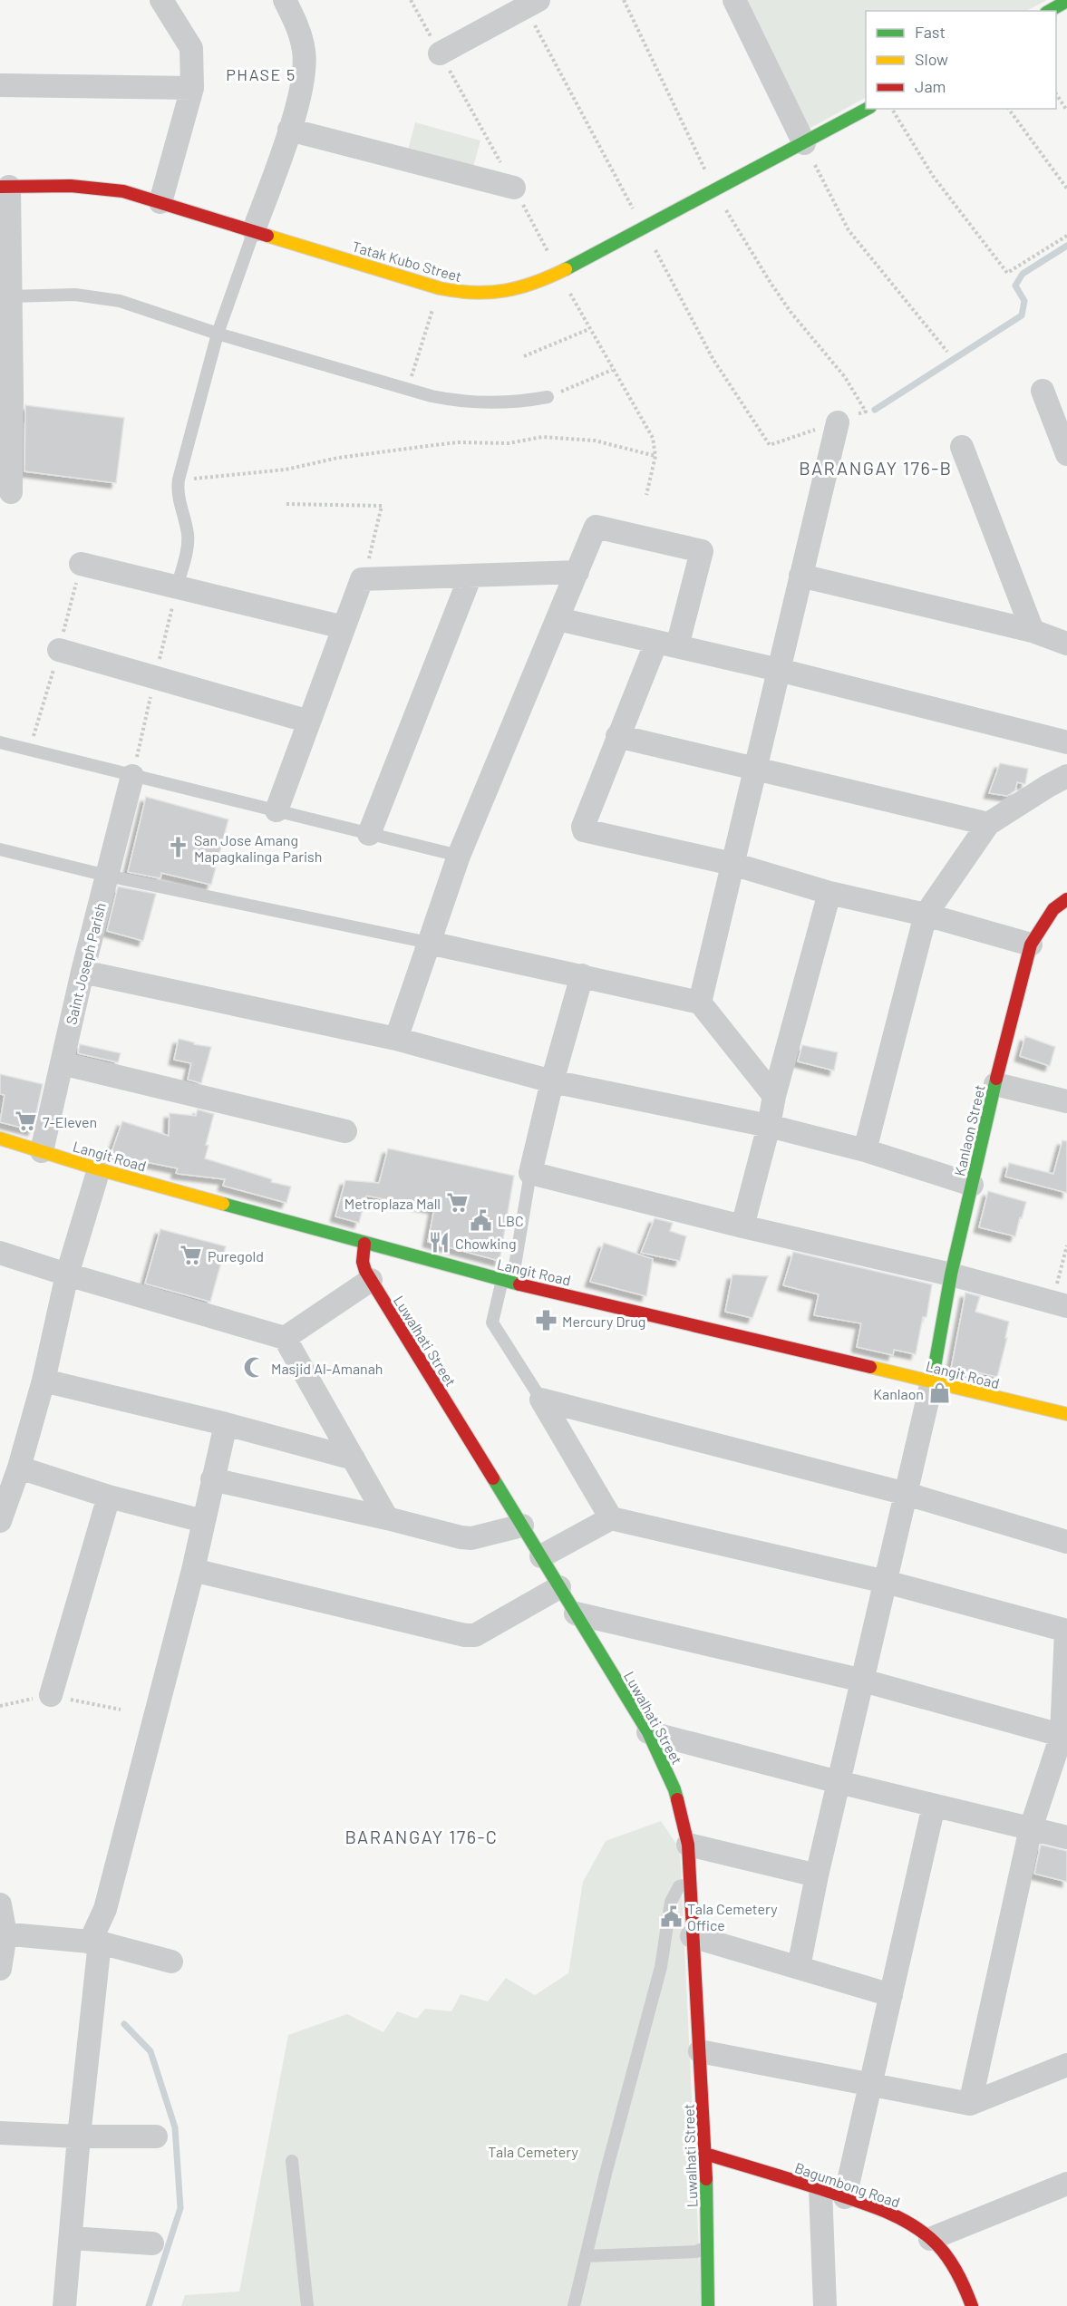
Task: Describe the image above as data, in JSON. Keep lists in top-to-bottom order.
{
  "streets": {
    "street": [
      "Tatak Kubo Street",
      "Saint Joseph Parish",
      "Kanlaon Street",
      "Langit Road",
      "Luwalhati Street",
      "Bagumbong Road"
    ]
  },
  "crossings": [
    ["Saint Joseph Parish", "Langit Road"],
    ["Kanlaon Street", "Langit Road"],
    ["Langit Road", "Luwalhati Street"],
    ["Luwalhati Street", "Bagumbong Road"]
  ],
  "districts": ["PHASE 5", "BARANGAY 176-B", "BARANGAY 176-C"],
  "parks": ["Tala Cemetery"],
  "places": {
    "church": ["San Jose Amang Mapagkalinga Parish"],
    "supermarket": ["7-Eleven", "Metroplaza Mall", "Puregold"],
    "public building": ["LBC", "Tala Cemetery Office"],
    "restaurant": ["Chowking"],
    "pharmacy": ["Mercury Drug"],
    "mosque": ["Masjid Al-Amanah"],
    "shop": ["Kanlaon"]
  },
  "legend": ["Fast", "Slow", "Jam"]
}
